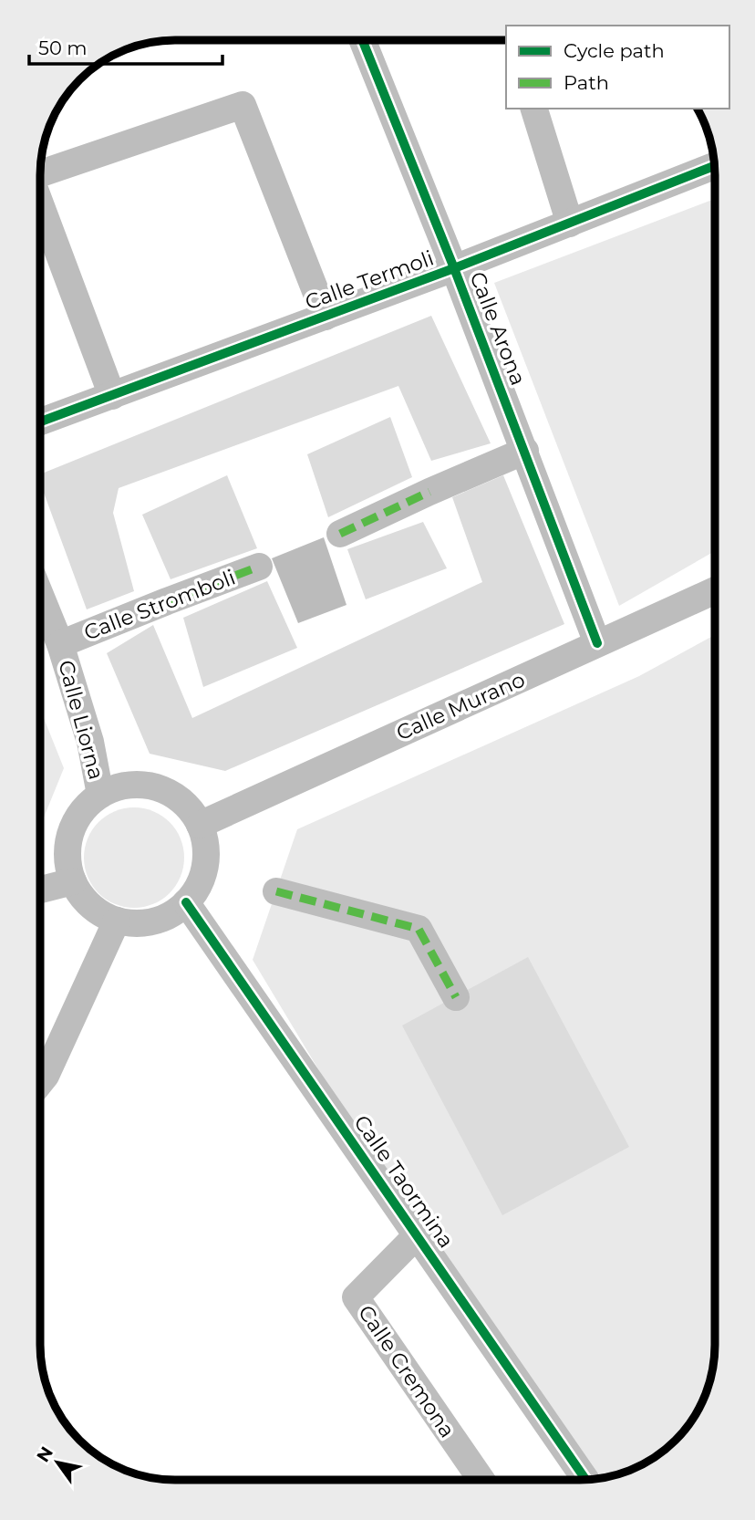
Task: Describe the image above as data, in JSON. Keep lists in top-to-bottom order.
{
  "streets": {
    "street": [
      "Calle Termoli",
      "Calle Arona",
      "Calle Stromboli",
      "Calle Murano",
      "Calle Liorna",
      "Calle Taormina",
      "Calle Cremona"
    ]
  },
  "crossings": [
    ["Calle Termoli", "Calle Arona"],
    ["Calle Arona", "Calle Murano"],
    ["Calle Stromboli", "Calle Liorna"],
    ["Calle Murano", "Calle Liorna"],
    ["Calle Murano", "Calle Taormina"],
    ["Calle Liorna", "Calle Taormina"],
    ["Calle Taormina", "Calle Cremona"]
  ],
  "legend": ["Cycle path", "Path"],
  "scale_bar": "50 m",
  "north": "top left"
}
